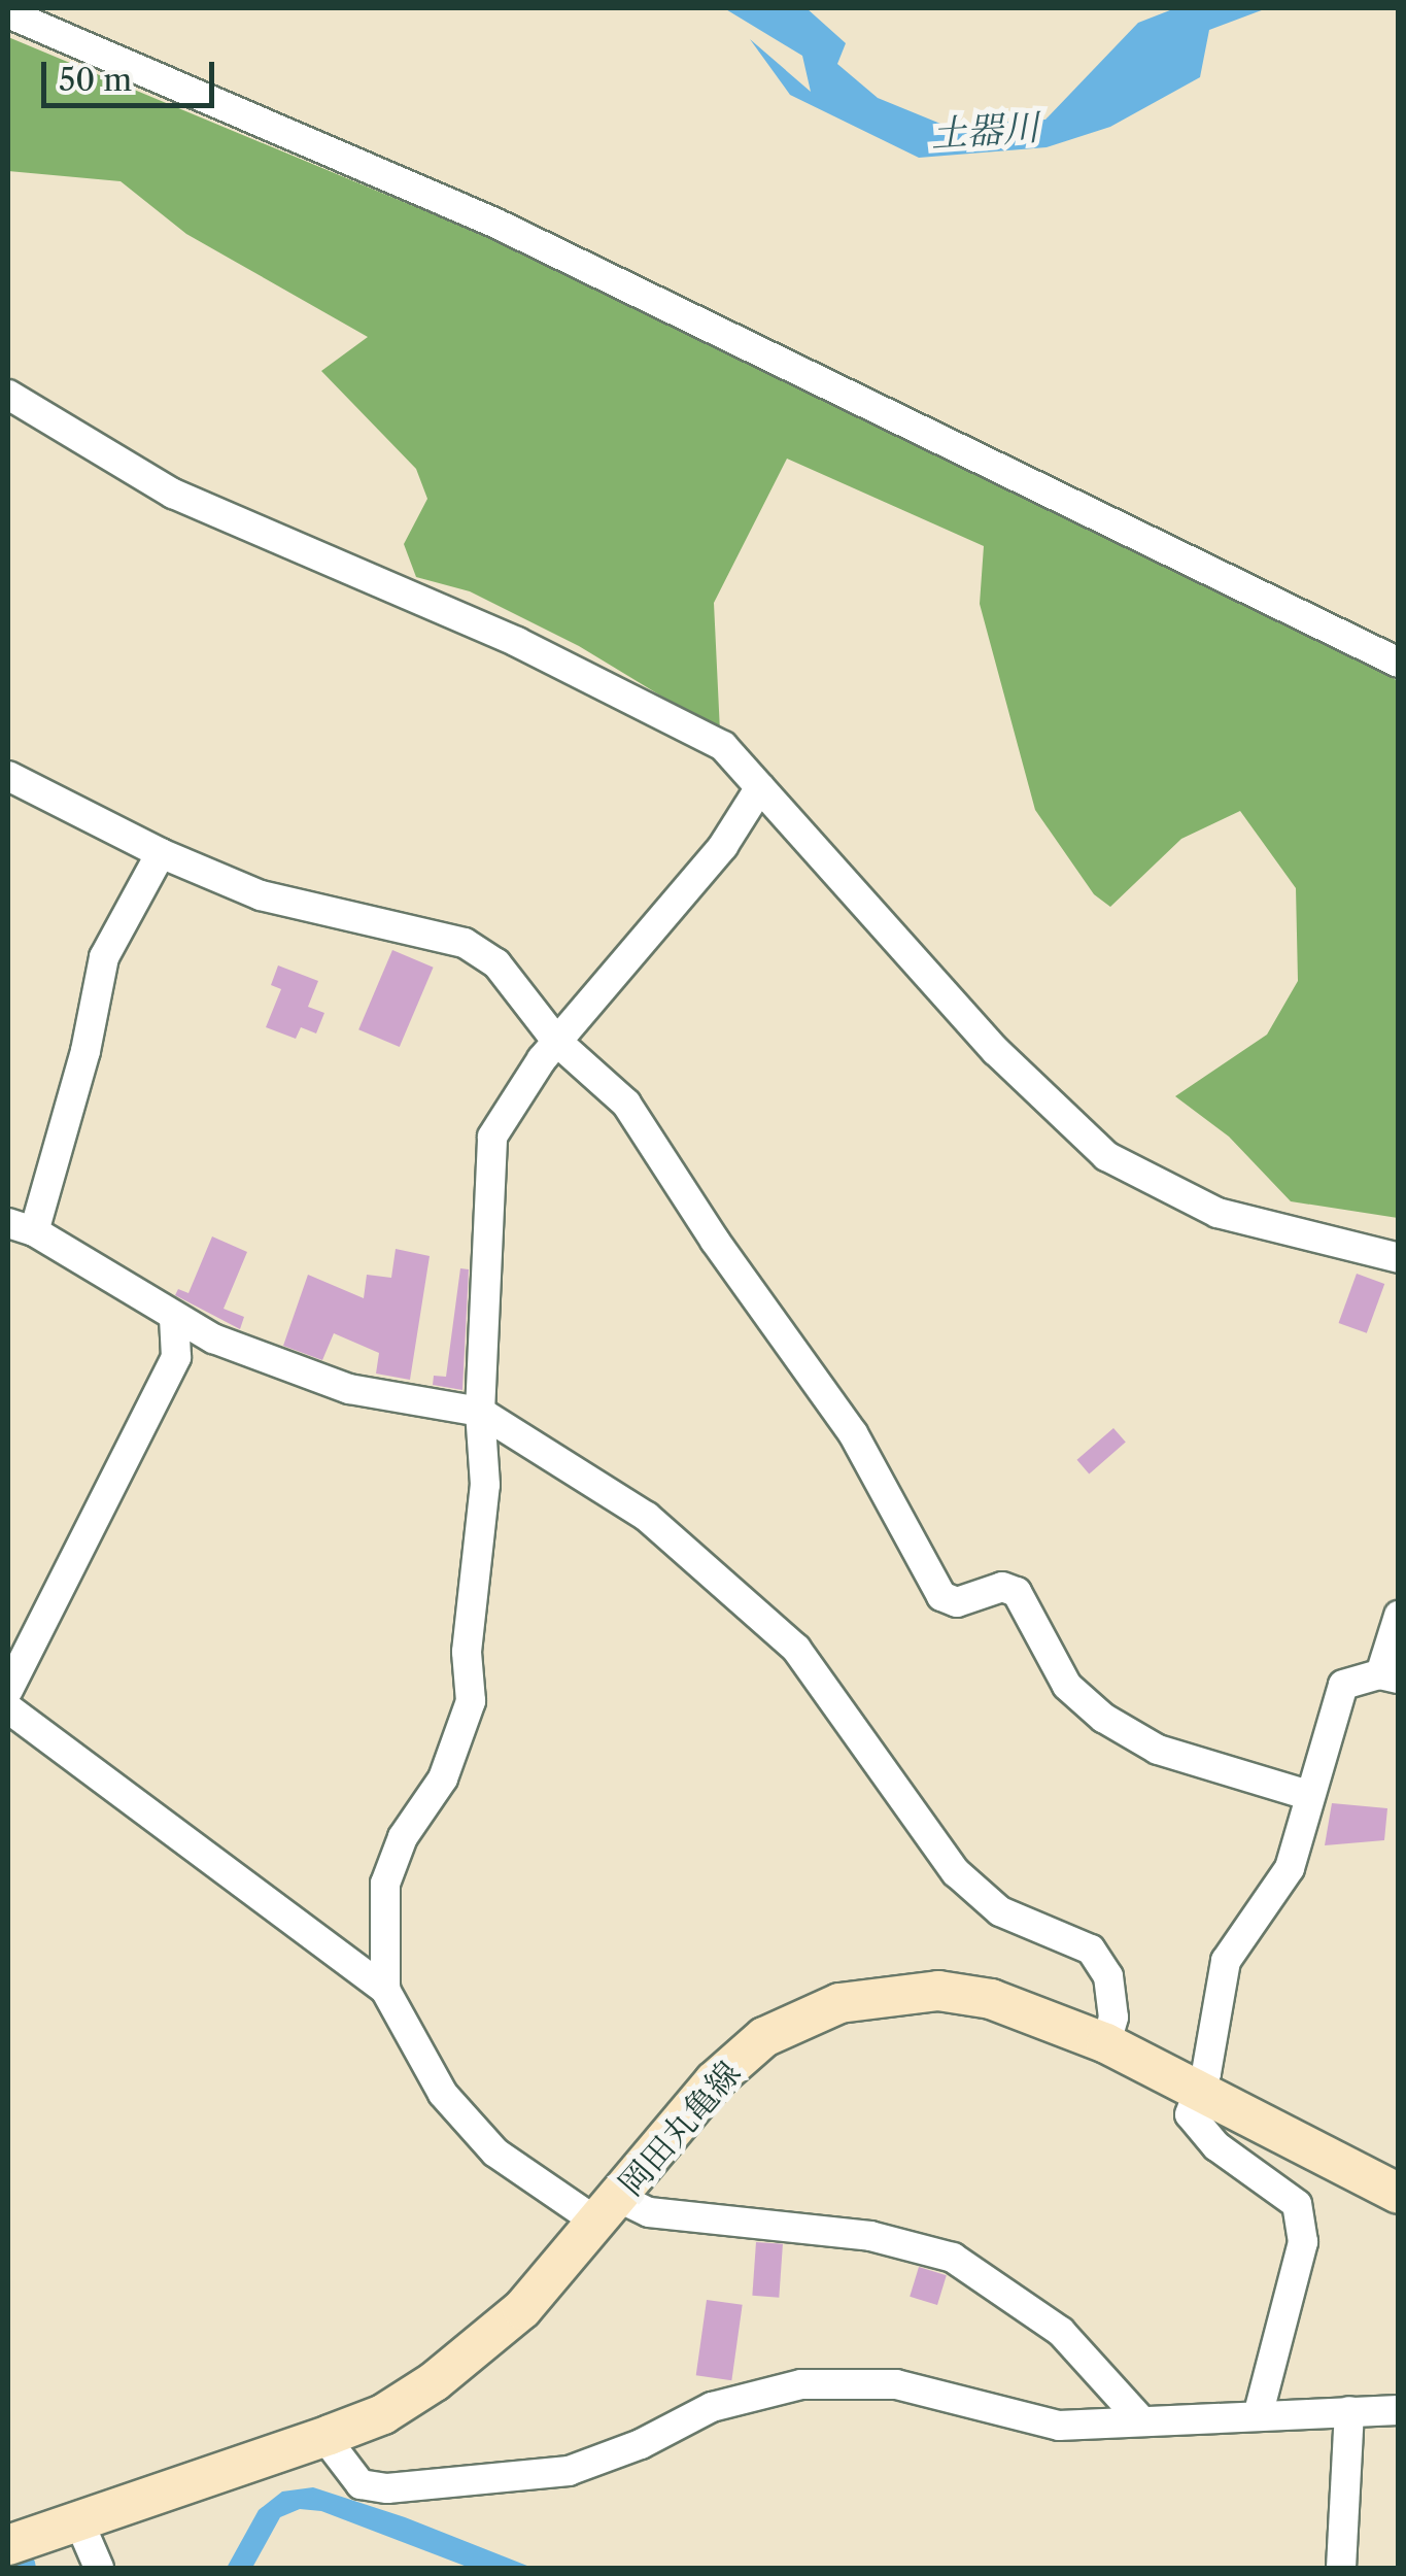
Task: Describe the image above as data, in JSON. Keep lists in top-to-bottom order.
{
  "streets": {
    "main road": ["岡田丸亀線"]
  },
  "water": ["土器川"],
  "scale_bar": "50 m"
}
